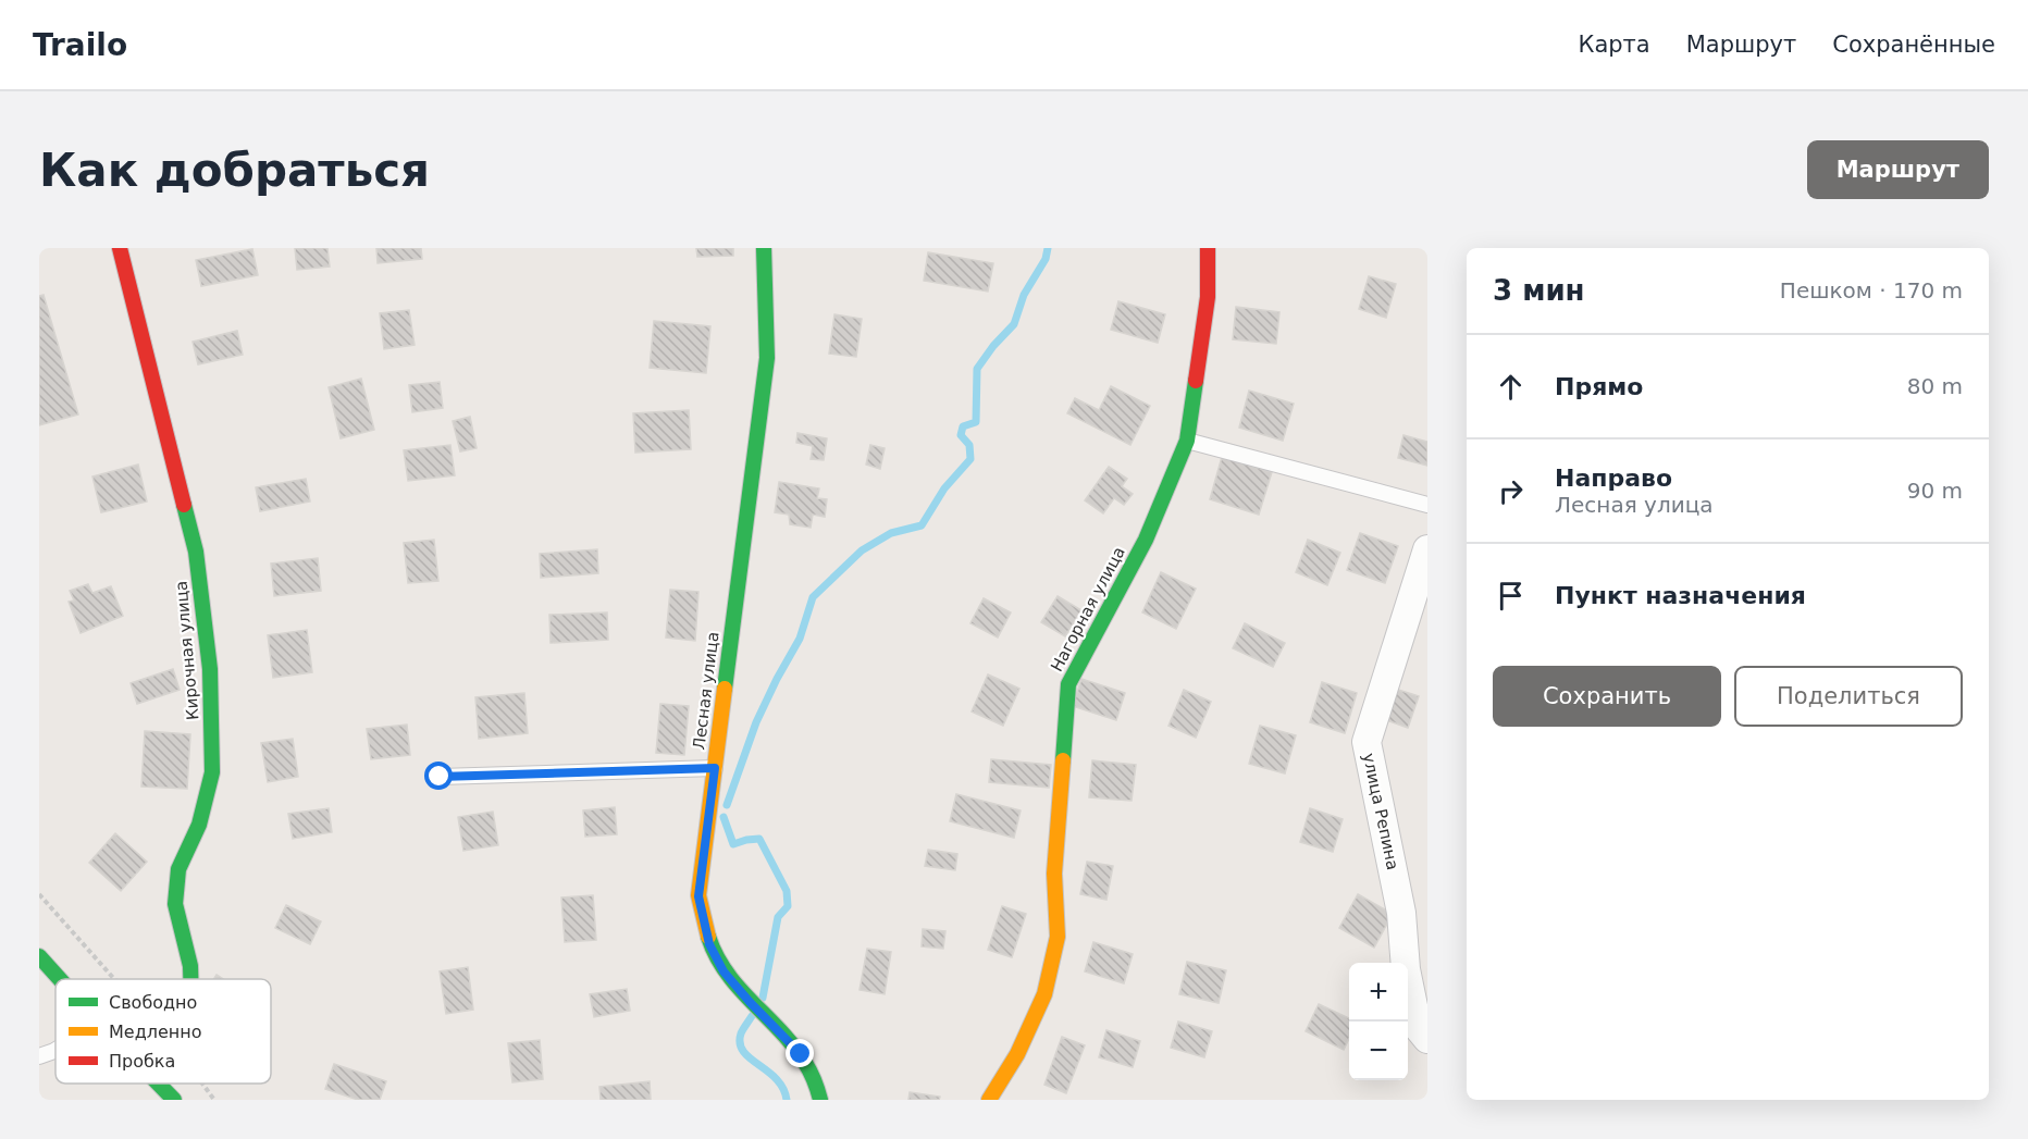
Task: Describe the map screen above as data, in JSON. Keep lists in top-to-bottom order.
{
  "streets": {
    "street": [
      "Нагорная улица",
      "Кирочная улица",
      "Лесная улица",
      "улица Репина"
    ]
  },
  "legend": ["Свободно", "Медленно", "Пробка"],
  "page": {
    "header": "Trailo",
    "nav": ["Карта", "Маршрут", "Сохранённые"],
    "buttons": [
      "Маршрут",
      ["Сохранить", "Поделиться"]
    ],
    "title": "Как добраться",
    "heading": ["3 мин", "Пешком · 170 m"],
    "list": [
      ["Прямо", "80 m"],
      ["Направо", "Лесная улица", "90 m"],
      "Пункт назначения"
    ],
    "map_buttons": ["+", "−"]
  }
}
